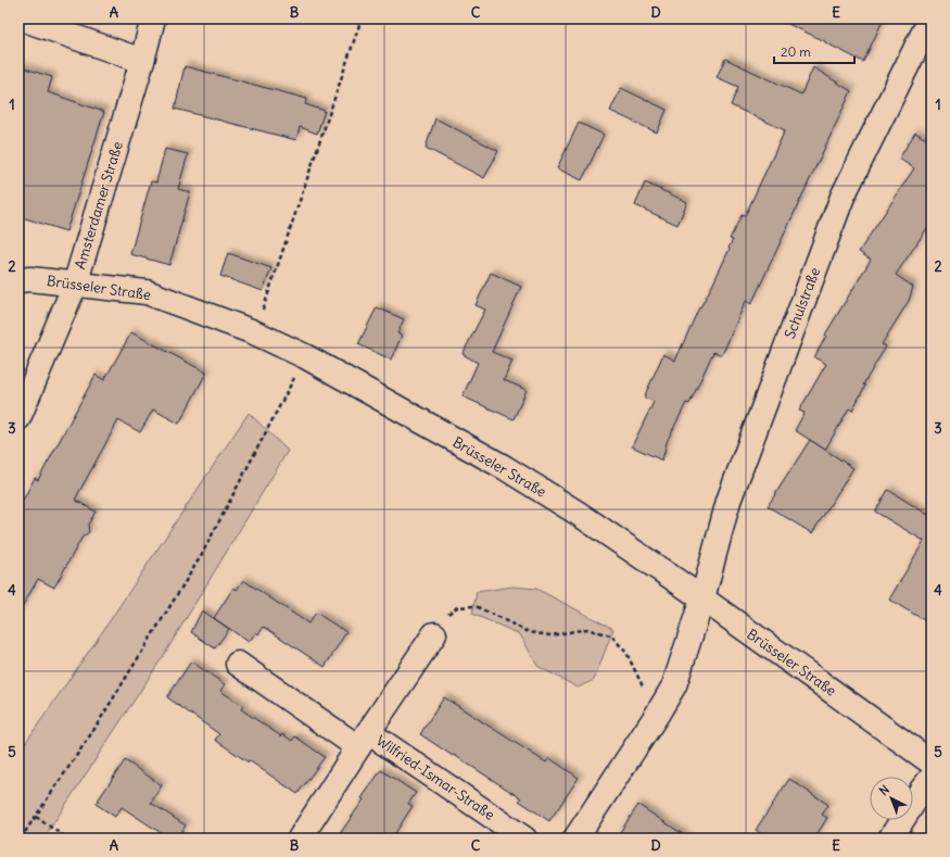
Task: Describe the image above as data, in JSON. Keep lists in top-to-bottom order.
{
  "streets": {
    "street": [
      "Amsterdamer Straße",
      "Brüsseler Straße",
      "Schulstraße",
      "Wilfried-Ismar-Straße"
    ]
  },
  "crossings": [
    ["Amsterdamer Straße", "Brüsseler Straße"],
    ["Brüsseler Straße", "Schulstraße"]
  ],
  "scale_bar": "20 m",
  "north": "top left",
  "grid": {
    "columns": [
      "A",
      "B",
      "C",
      "D",
      "E"
    ],
    "rows": [
      "1",
      "2",
      "3",
      "4",
      "5"
    ]
  }
}
